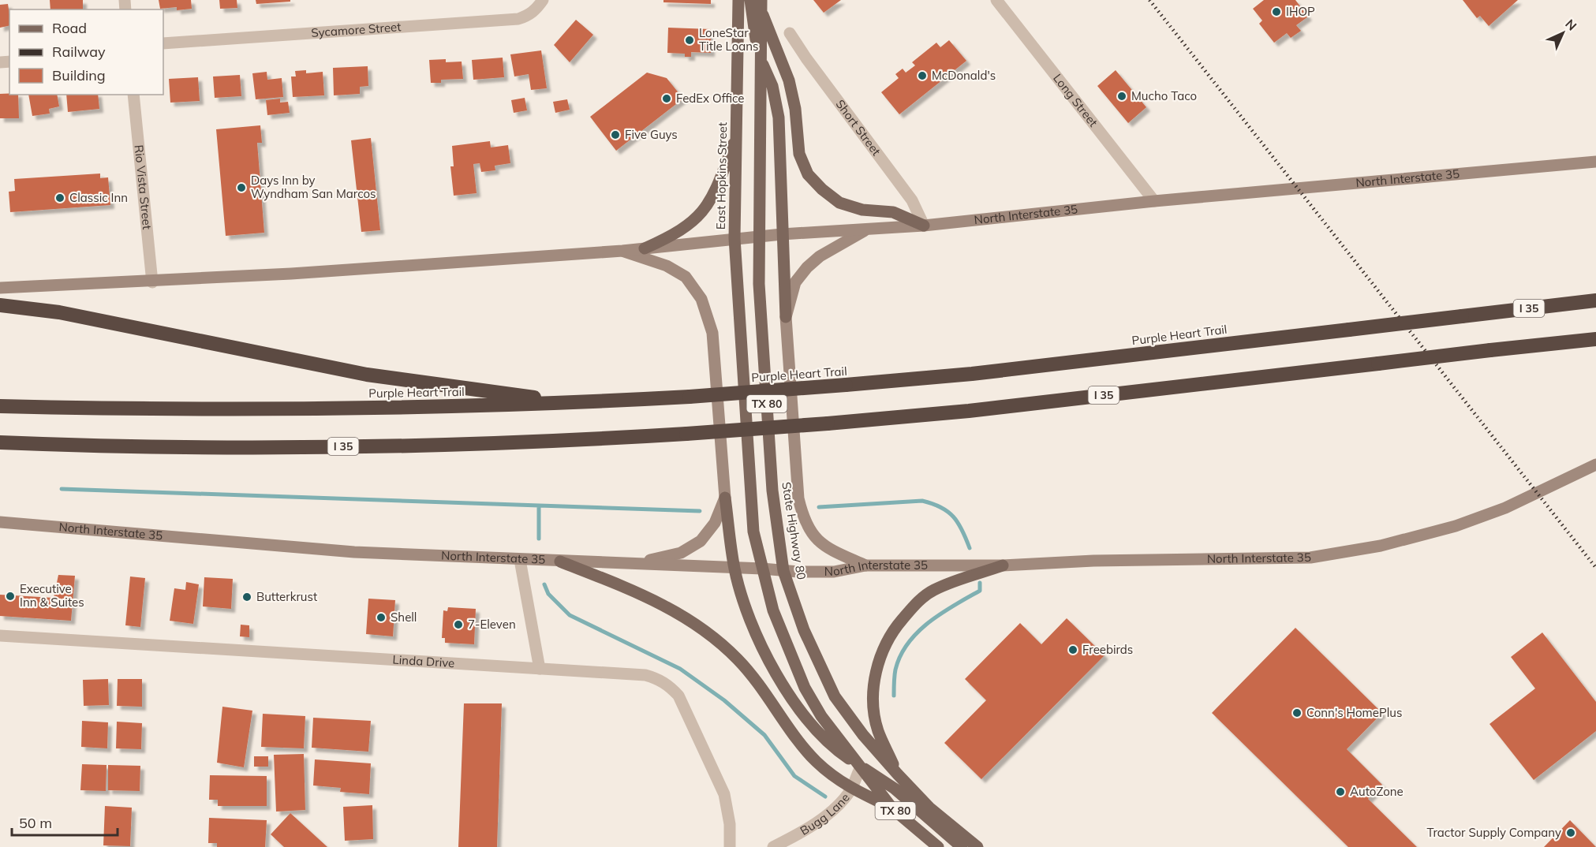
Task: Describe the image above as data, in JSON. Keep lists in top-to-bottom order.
{
  "streets": {
    "highway": ["I 35", "Purple Heart Trail"],
    "main road": [
      "East Hopkins Street",
      "North Interstate 35",
      "TX 80",
      "State Highway 80"
    ],
    "street": [
      "Sycamore Street",
      "Long Street",
      "Short Street",
      "Rio Vista Street",
      "Linda Drive",
      "Bugg Lane"
    ]
  },
  "crossings": [
    ["Long Street", "North Interstate 35"],
    ["Short Street", "North Interstate 35"],
    ["East Hopkins Street", "North Interstate 35"],
    ["East Hopkins Street", "TX 80"],
    ["North Interstate 35", "Rio Vista Street"],
    ["North Interstate 35", "TX 80"],
    ["North Interstate 35", "State Highway 80"],
    ["TX 80", "State Highway 80"],
    ["TX 80", "Bugg Lane"]
  ],
  "places": [
    "IHOP",
    "LoneStar Title Loans",
    "McDonald's",
    "Mucho Taco",
    "FedEx Office",
    "Five Guys",
    "Days Inn by Wyndham San Marcos",
    "Classic Inn",
    "Executive Inn & Suites",
    "Butterkrust",
    "Shell",
    "7-Eleven",
    "Freebirds",
    "Conn's HomePlus",
    "AutoZone",
    "Tractor Supply Company"
  ],
  "legend": ["Road", "Railway", "Building"],
  "scale_bar": "50 m",
  "north": "top right"
}
